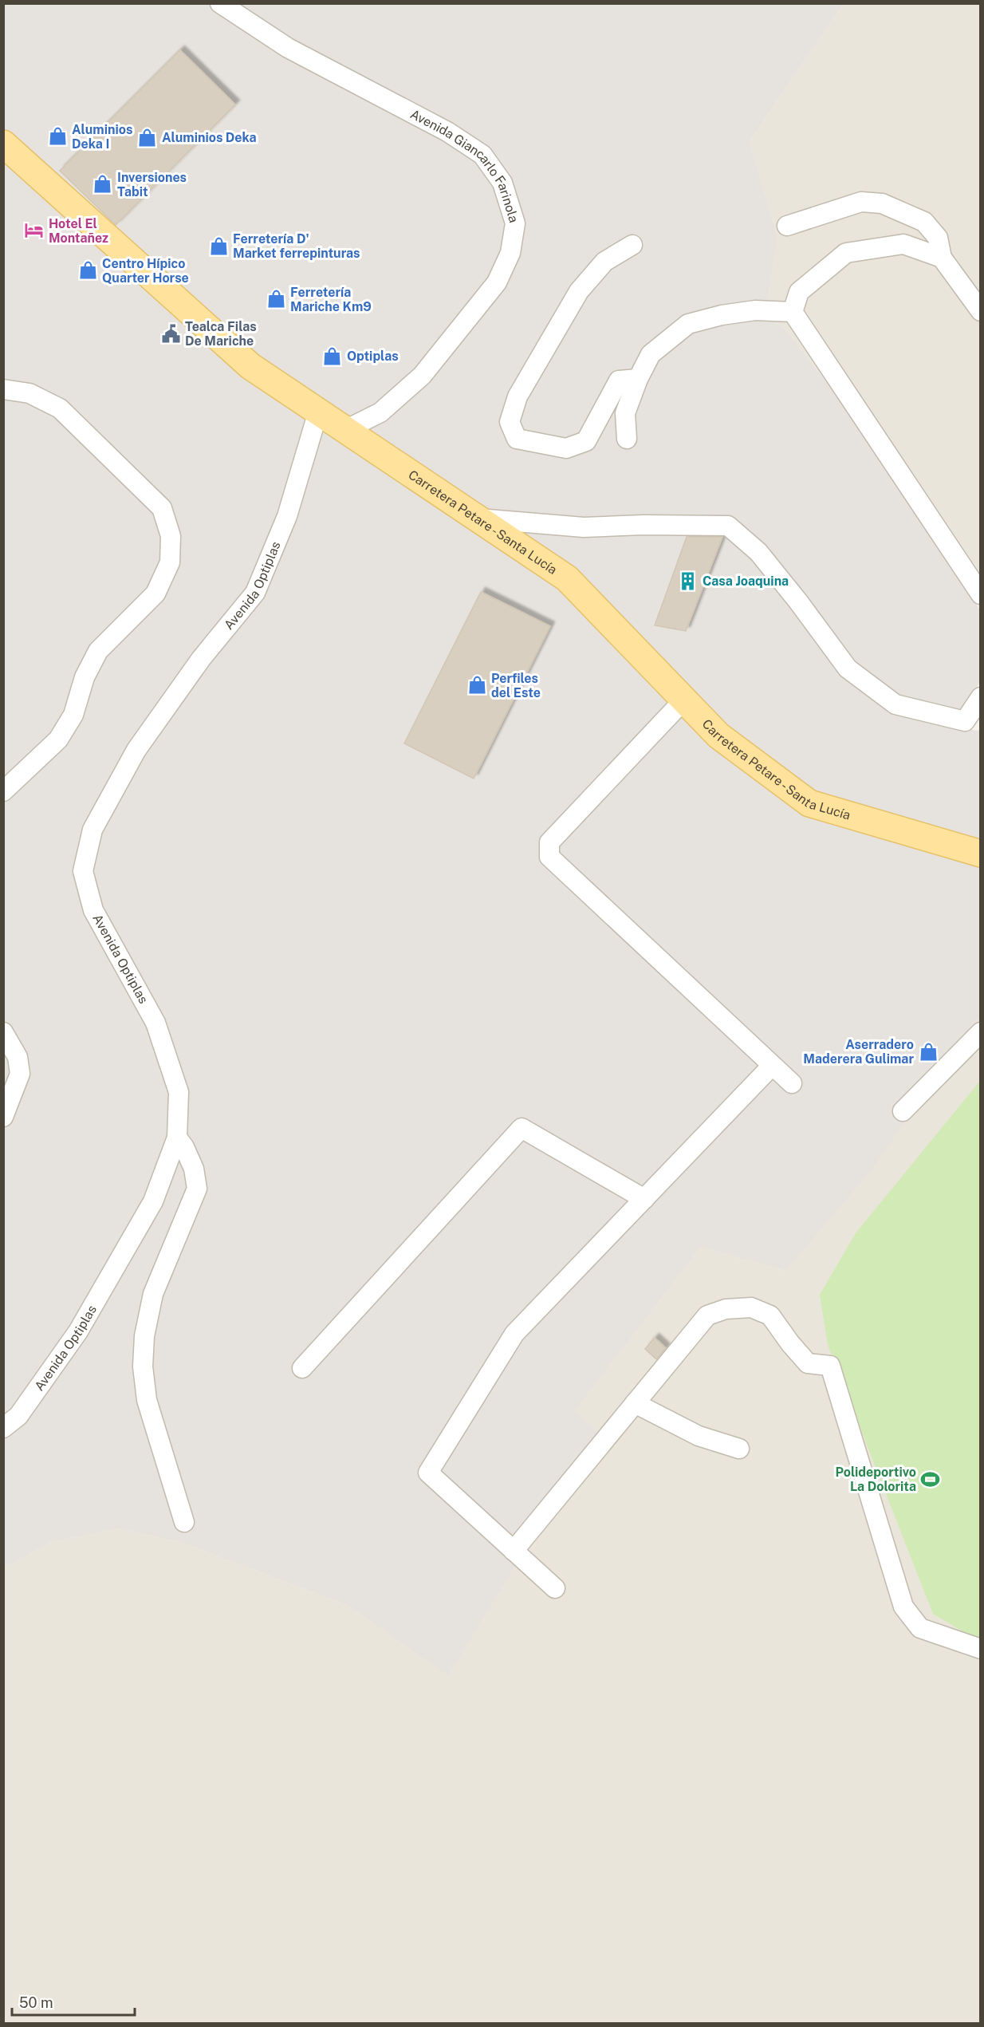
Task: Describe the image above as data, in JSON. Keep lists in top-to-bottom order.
{
  "streets": {
    "main road": ["Carretera Petare - Santa Lucía"],
    "street": ["Avenida Giancarlo Farinola", "Avenida Optiplas"]
  },
  "crossings": [
    ["Avenida Giancarlo Farinola", "Carretera Petare - Santa Lucía"],
    ["Carretera Petare - Santa Lucía", "Avenida Optiplas"]
  ],
  "places": {
    "shop": [
      "Aluminios Deka I",
      "Aluminios Deka",
      "Inversiones Tabit",
      "Ferretería D' Market ferrepinturas",
      "Centro Hípico Quarter Horse",
      "Ferretería Mariche Km9",
      "Optiplas",
      "Perfiles del Este",
      "Aserradero Maderera Gulimar"
    ],
    "hotel": ["Hotel El Montañez"],
    "public building": ["Tealca Filas De Mariche"],
    "building": ["Casa Joaquina"],
    "sports": ["Polideportivo La Dolorita"]
  },
  "scale_bar": "50 m"
}
